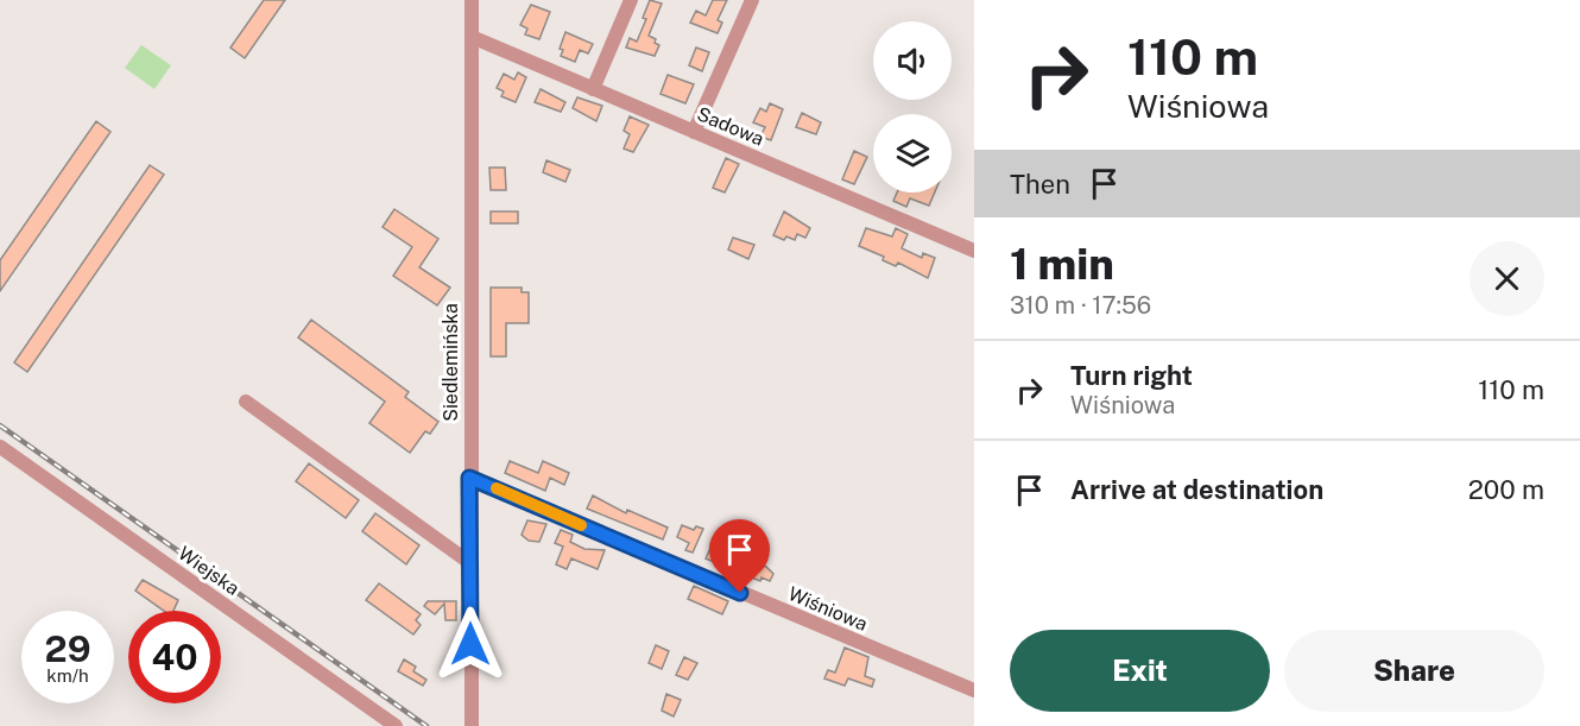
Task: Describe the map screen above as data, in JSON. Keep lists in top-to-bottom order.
{
  "streets": {
    "street": [
      "Sadowa",
      "Siedlemińska",
      "Wiejska",
      "Wiśniowa"
    ]
  },
  "crossings": [
    ["Sadowa", "Siedlemińska"],
    ["Siedlemińska", "Wiśniowa"]
  ],
  "page": {
    "turn": ["110 m", "Wiśniowa"],
    "then": "Then",
    "heading": ["1 min", "310 m · 17:56"],
    "list": [
      {
        "name": "Turn right",
        "note": "Wiśniowa",
        "value": "110 m"
      },
      {
        "name": "Arrive at destination",
        "value": "200 m"
      }
    ],
    "speed": "29 km/h",
    "limit": "40",
    "buttons": ["Exit", "Share"]
  }
}
